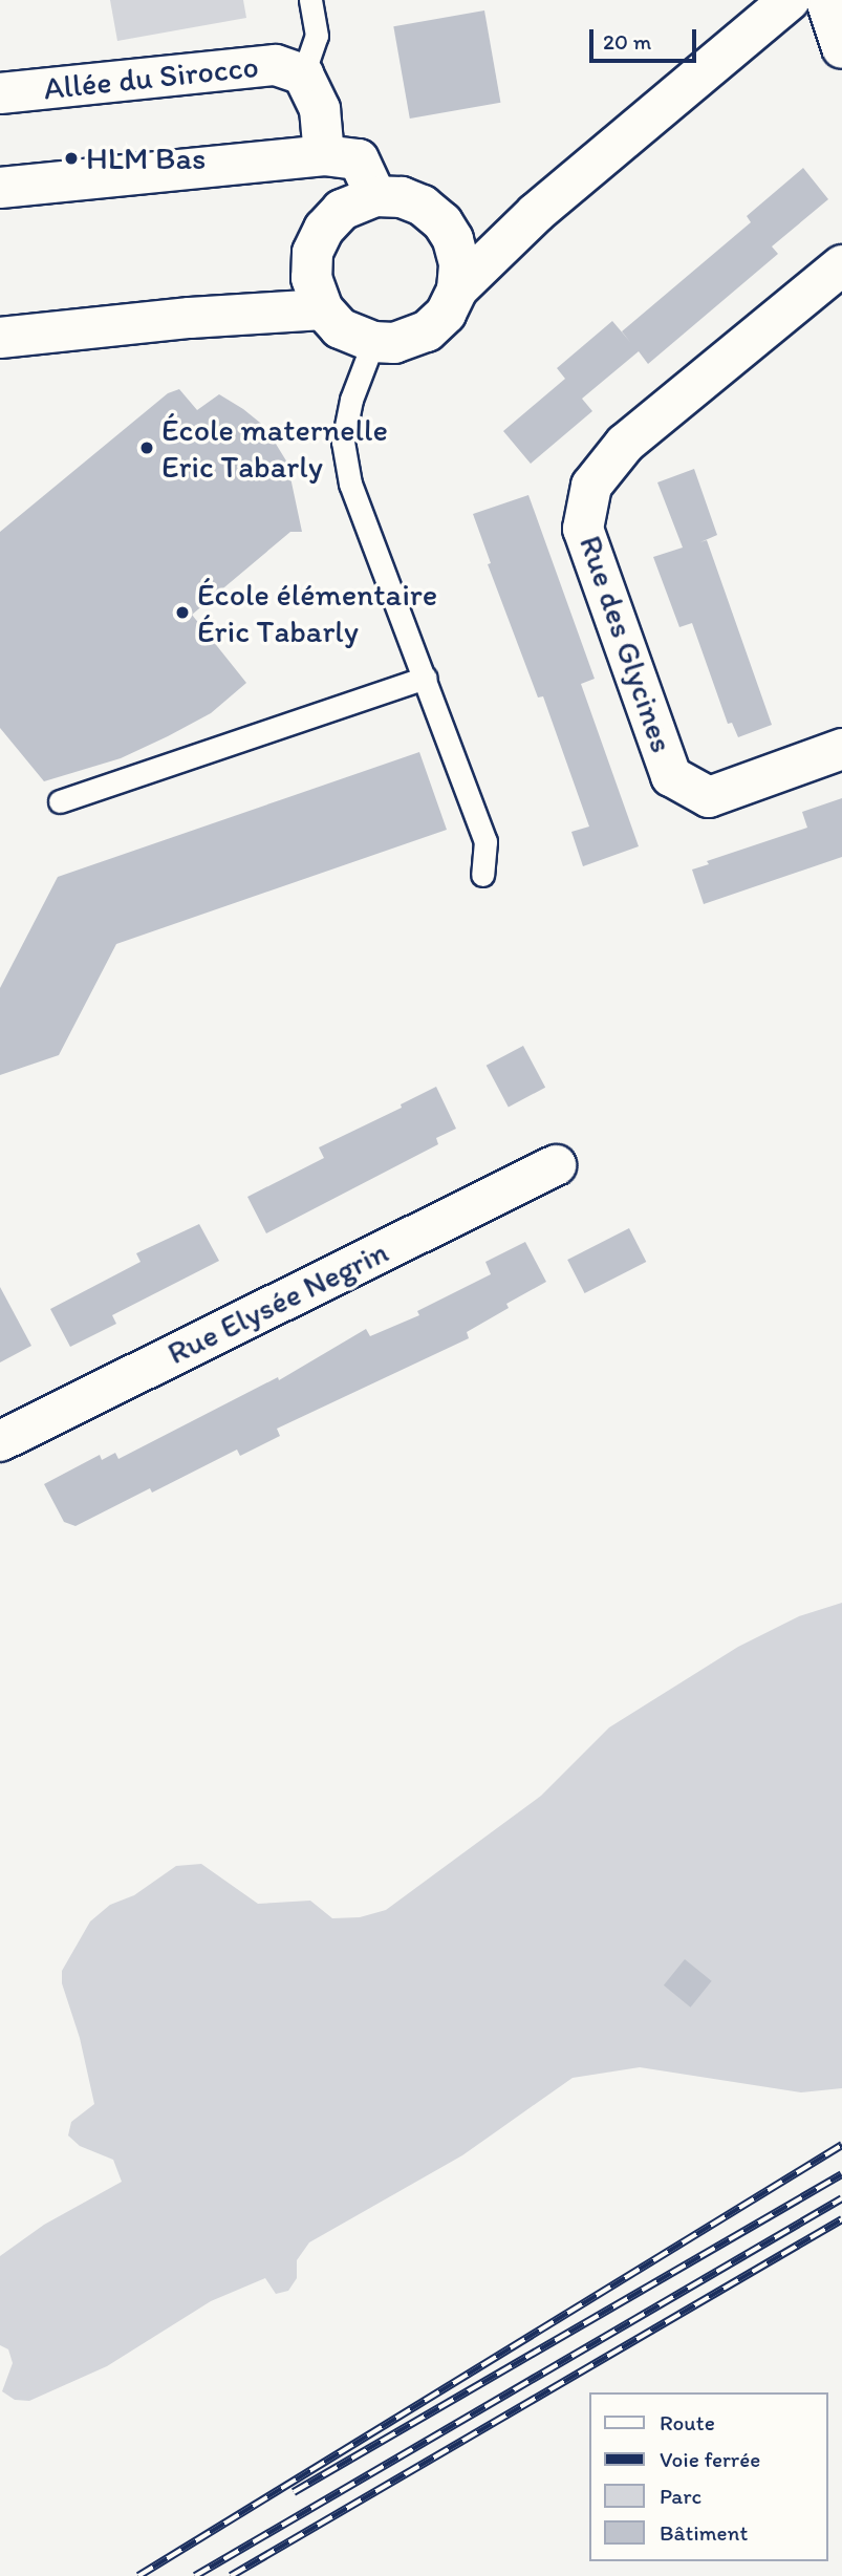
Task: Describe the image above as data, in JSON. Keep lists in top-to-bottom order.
{
  "streets": {
    "street": ["Allée du Sirocco", "Rue des Glycines", "Rue Elysée Negrin"]
  },
  "places": ["HLM Bas", "École maternelle Eric Tabarly", "École élémentaire Éric Tabarly"],
  "legend": [
    "Route",
    "Voie ferrée",
    "Parc",
    "Bâtiment"
  ],
  "scale_bar": "20 m"
}
